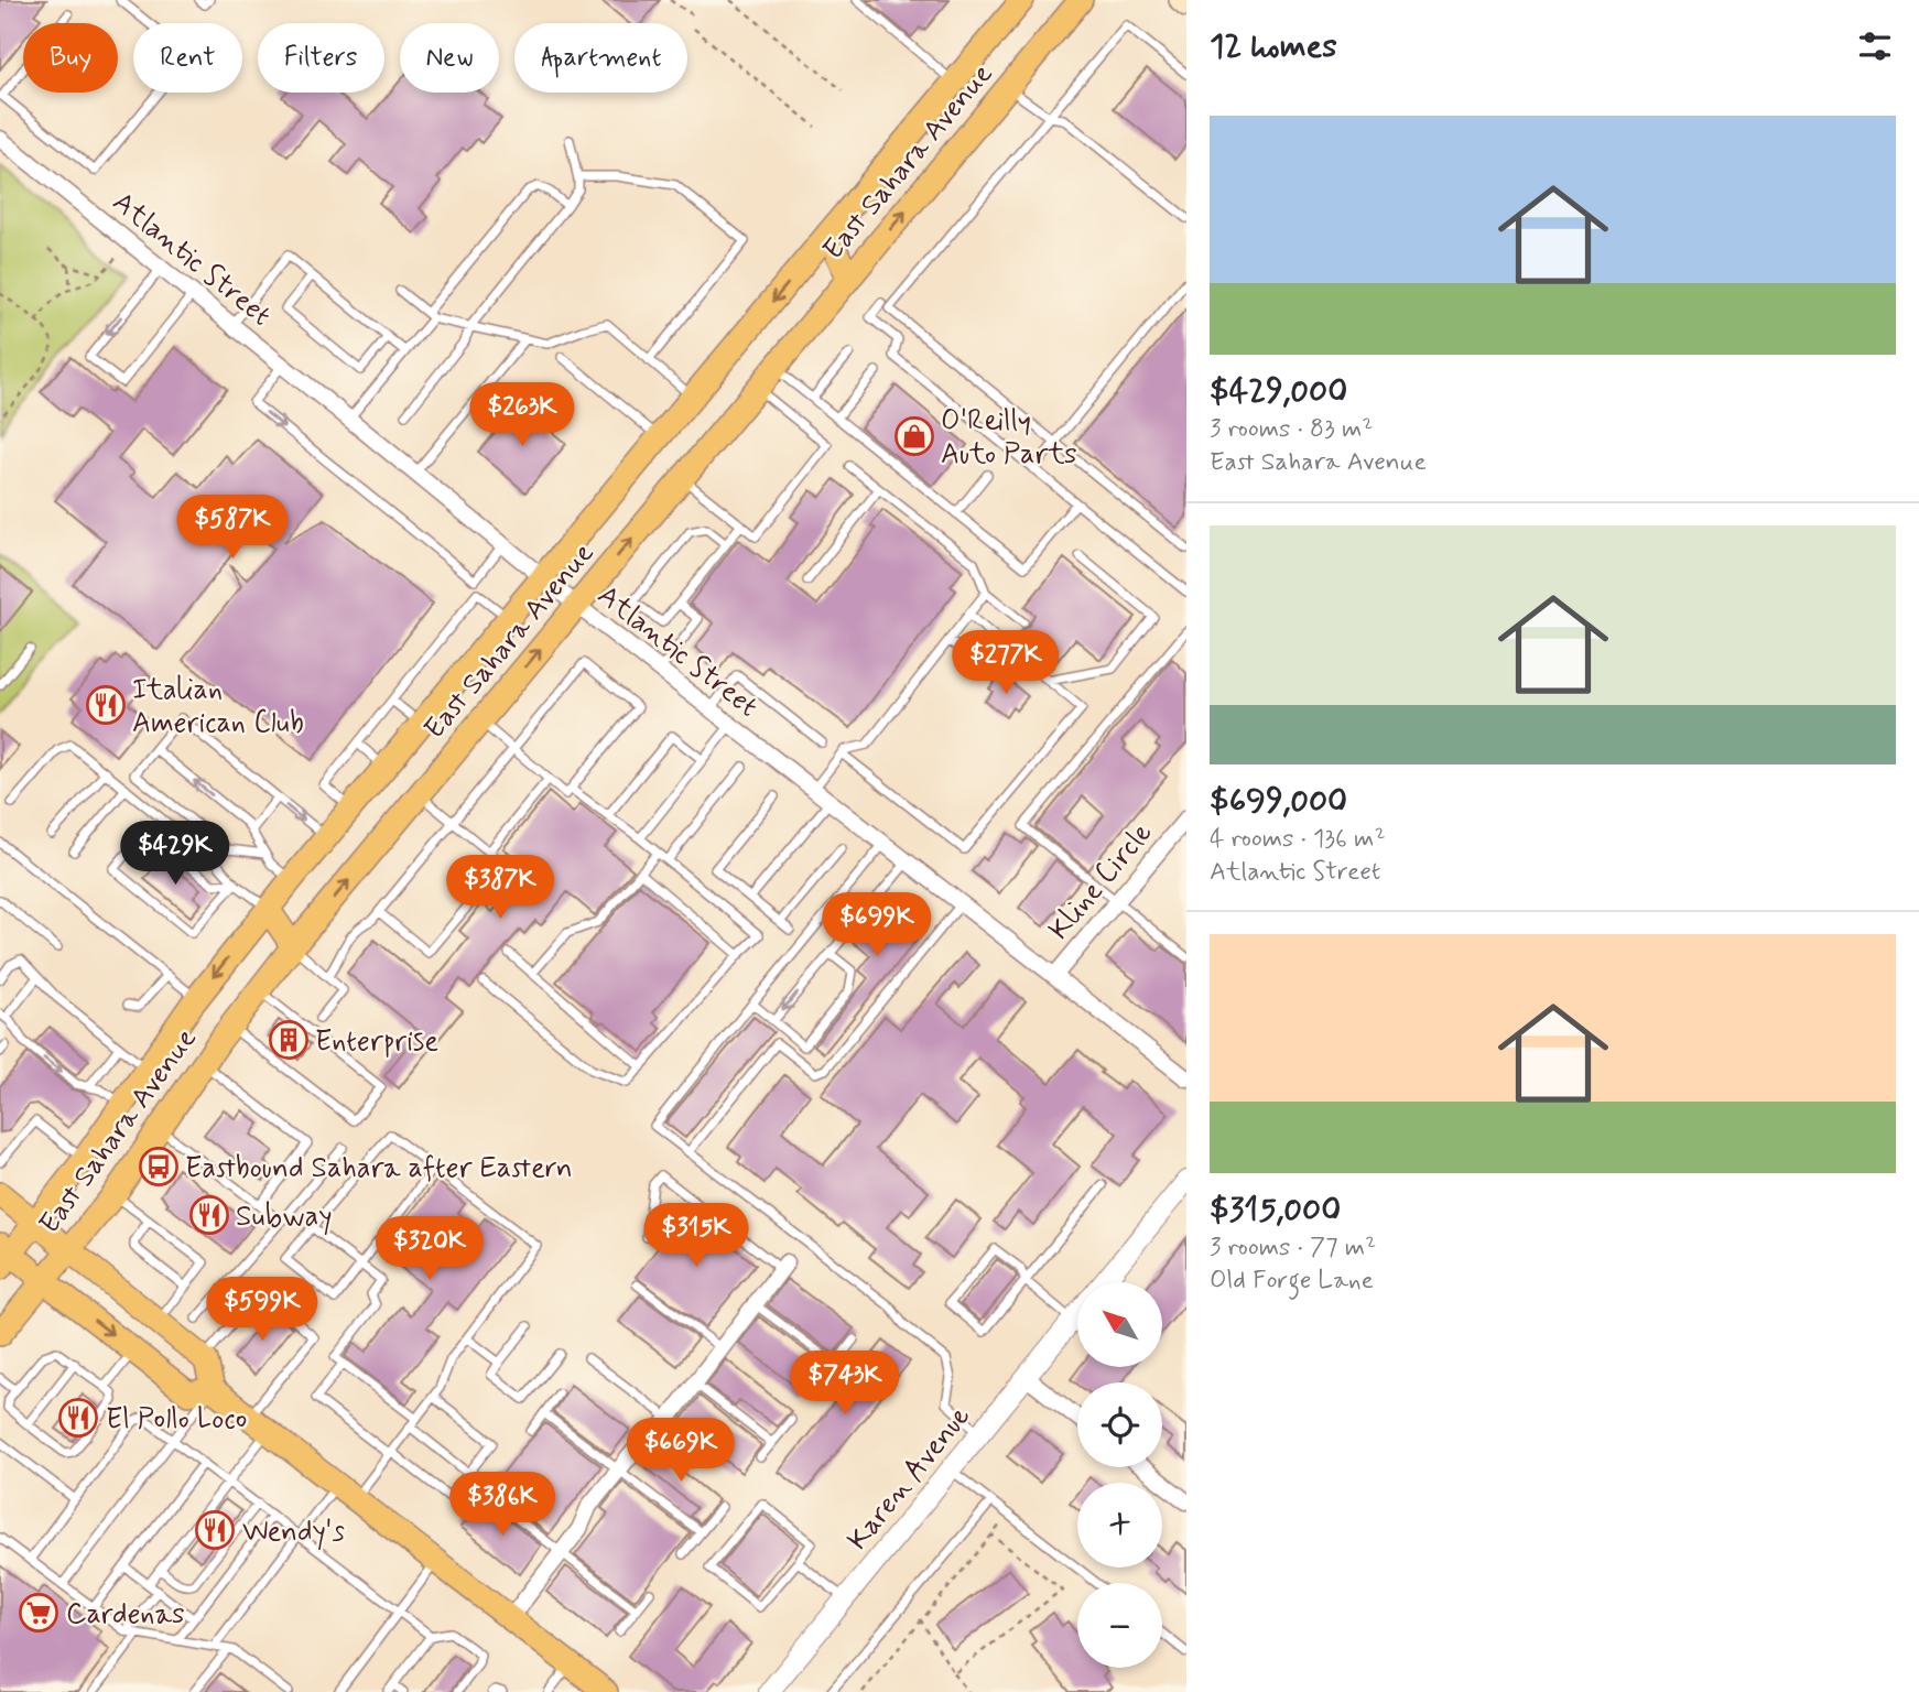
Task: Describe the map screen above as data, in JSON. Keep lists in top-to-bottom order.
{
  "streets": {
    "main road": ["East Sahara Avenue"],
    "street": ["Atlantic Street", "Kline Circle", "Karen Avenue"]
  },
  "crossings": [
    ["East Sahara Avenue", "Atlantic Street"],
    ["Atlantic Street", "Kline Circle"]
  ],
  "places": {
    "shop": ["O'Reilly Auto Parts"],
    "restaurant": [
      "Italian American Club",
      "Subway",
      "El Pollo Loco",
      "Wendy's"
    ],
    "building": ["Enterprise"],
    "bus stop": ["Eastbound Sahara after Eastern"],
    "supermarket": ["Cardenas"]
  },
  "north": "top left",
  "page": {
    "heading": "12 homes",
    "chip": [
      "Buy",
      "Rent",
      "Filters",
      "New",
      "Apartment"
    ],
    "list": [
      {
        "name": "$429,000",
        "note": "3 rooms · 83 m² · East Sahara Avenue"
      },
      {
        "name": "$699,000",
        "note": "4 rooms · 136 m² · Atlantic Street"
      },
      {
        "name": "$315,000",
        "note": "3 rooms · 77 m² · Old Forge Lane"
      }
    ],
    "price": [
      "$263K",
      "$587K",
      "$277K",
      "$429K",
      "$387K",
      "$699K",
      "$315K",
      "$320K",
      "$599K",
      "$743K",
      "$669K",
      "$386K"
    ],
    "map_buttons": ["+", "−"]
  }
}
